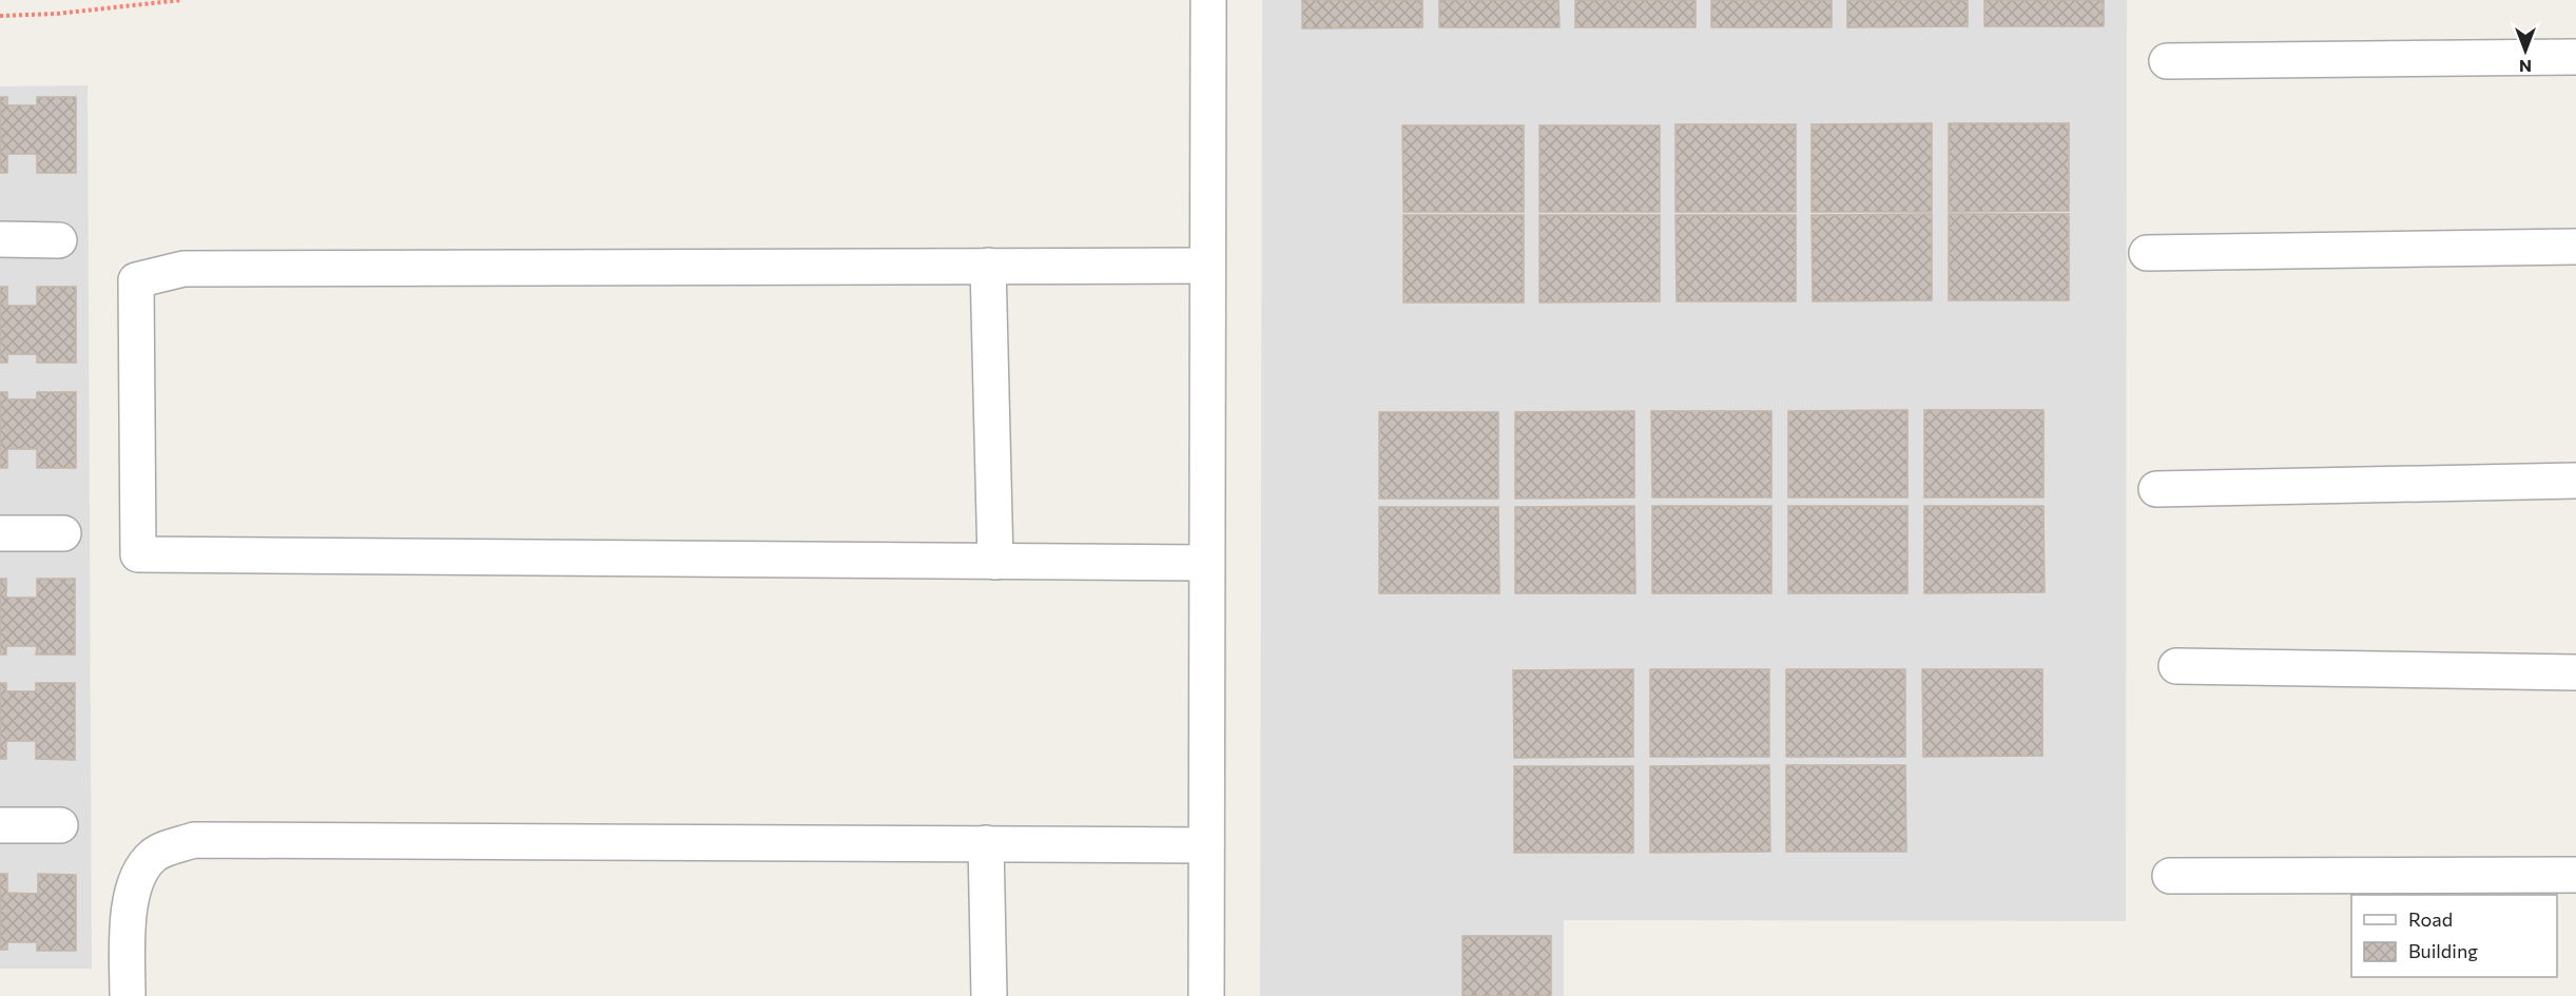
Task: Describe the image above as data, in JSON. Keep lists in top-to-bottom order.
{
  "legend": ["Road", "Building"],
  "north": "bottom"
}
